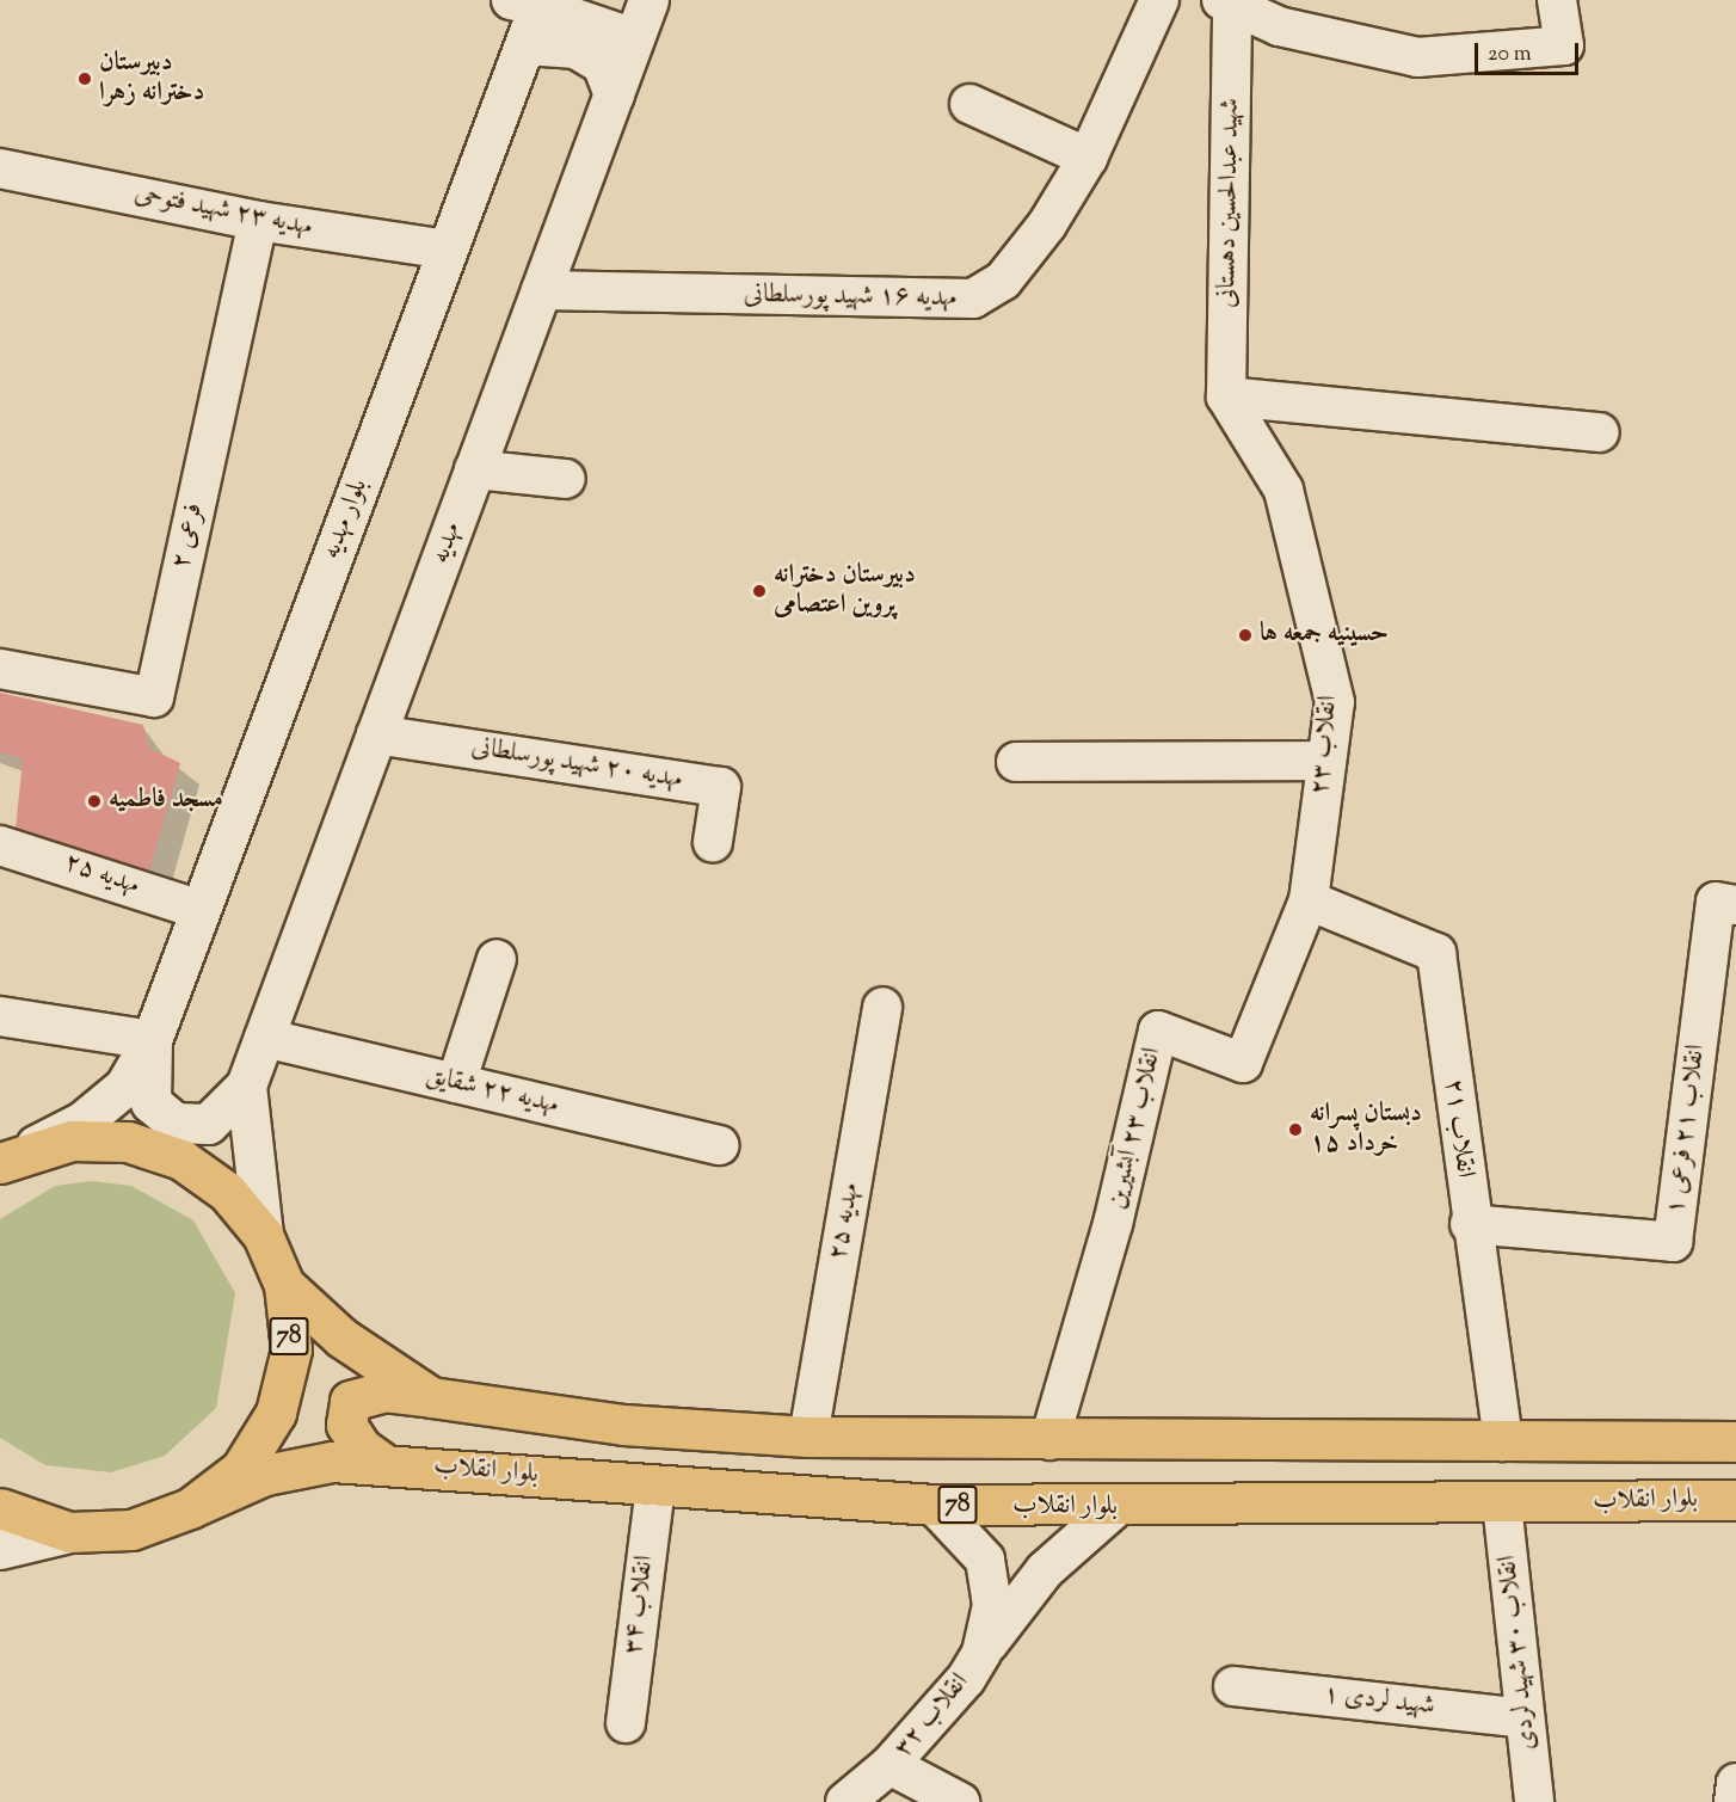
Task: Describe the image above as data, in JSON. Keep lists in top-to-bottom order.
{
  "streets": {
    "main road": [
      "بلوار مهدیه",
      "مهدیه",
      "78",
      "بلوار انقلاب"
    ],
    "street": [
      "شهید عبدالحسین دهستانی",
      "مهدیه ۲۳ شهید فتوحی",
      "مهدیه ۱۶ شهید پورسلطانی",
      "فرعی ۲",
      "انقلاب ۲۳",
      "مهدیه ۲۰ شهید پورسلطانی",
      "مهدیه ۲۵",
      "مهدیه ۲۲ شقایق",
      "انقلاب ۲۳ آبشیرین",
      "انقلاب ۲۱",
      "انقلاب ۲۱ فرعی ۱",
      "انقلاب ۳۴",
      "انقلاب ۳۰ شهید لردی",
      "شهید لردی ۱",
      "انقلاب ۳۲"
    ]
  },
  "crossings": [
    ["شهید عبدالحسین دهستانی", "انقلاب ۲۳"],
    ["مهدیه ۲۳ شهید فتوحی", "بلوار مهدیه"],
    ["مهدیه ۲۳ شهید فتوحی", "فرعی ۲"],
    ["مهدیه ۱۶ شهید پورسلطانی", "مهدیه"],
    ["بلوار مهدیه", "مهدیه ۲۵"],
    ["مهدیه", "مهدیه ۲۰ شهید پورسلطانی"],
    ["مهدیه", "مهدیه ۲۲ شقایق"],
    ["انقلاب ۲۳", "انقلاب ۲۳ آبشیرین"],
    ["انقلاب ۲۳", "انقلاب ۲۱"],
    ["مهدیه ۲۵", "78"],
    ["انقلاب ۲۳ آبشیرین", "انقلاب ۲۱"],
    ["انقلاب ۲۳ آبشیرین", "78"],
    ["انقلاب ۲۱", "انقلاب ۲۱ فرعی ۱"],
    ["انقلاب ۲۱", "78"],
    ["78", "بلوار انقلاب"],
    ["بلوار انقلاب", "انقلاب ۳۴"],
    ["بلوار انقلاب", "انقلاب ۳۰ شهید لردی"],
    ["بلوار انقلاب", "انقلاب ۳۲"],
    ["انقلاب ۳۰ شهید لردی", "شهید لردی ۱"]
  ],
  "places": [
    "دبیرستان دخترانه زهرا",
    "دبیرستان دخترانه پروین اعتصامی",
    "حسینیه جمعه ها",
    "مسجد فاطمیه",
    "دبستان پسرانه ۱۵ خرداد"
  ],
  "scale_bar": "20 m"
}
